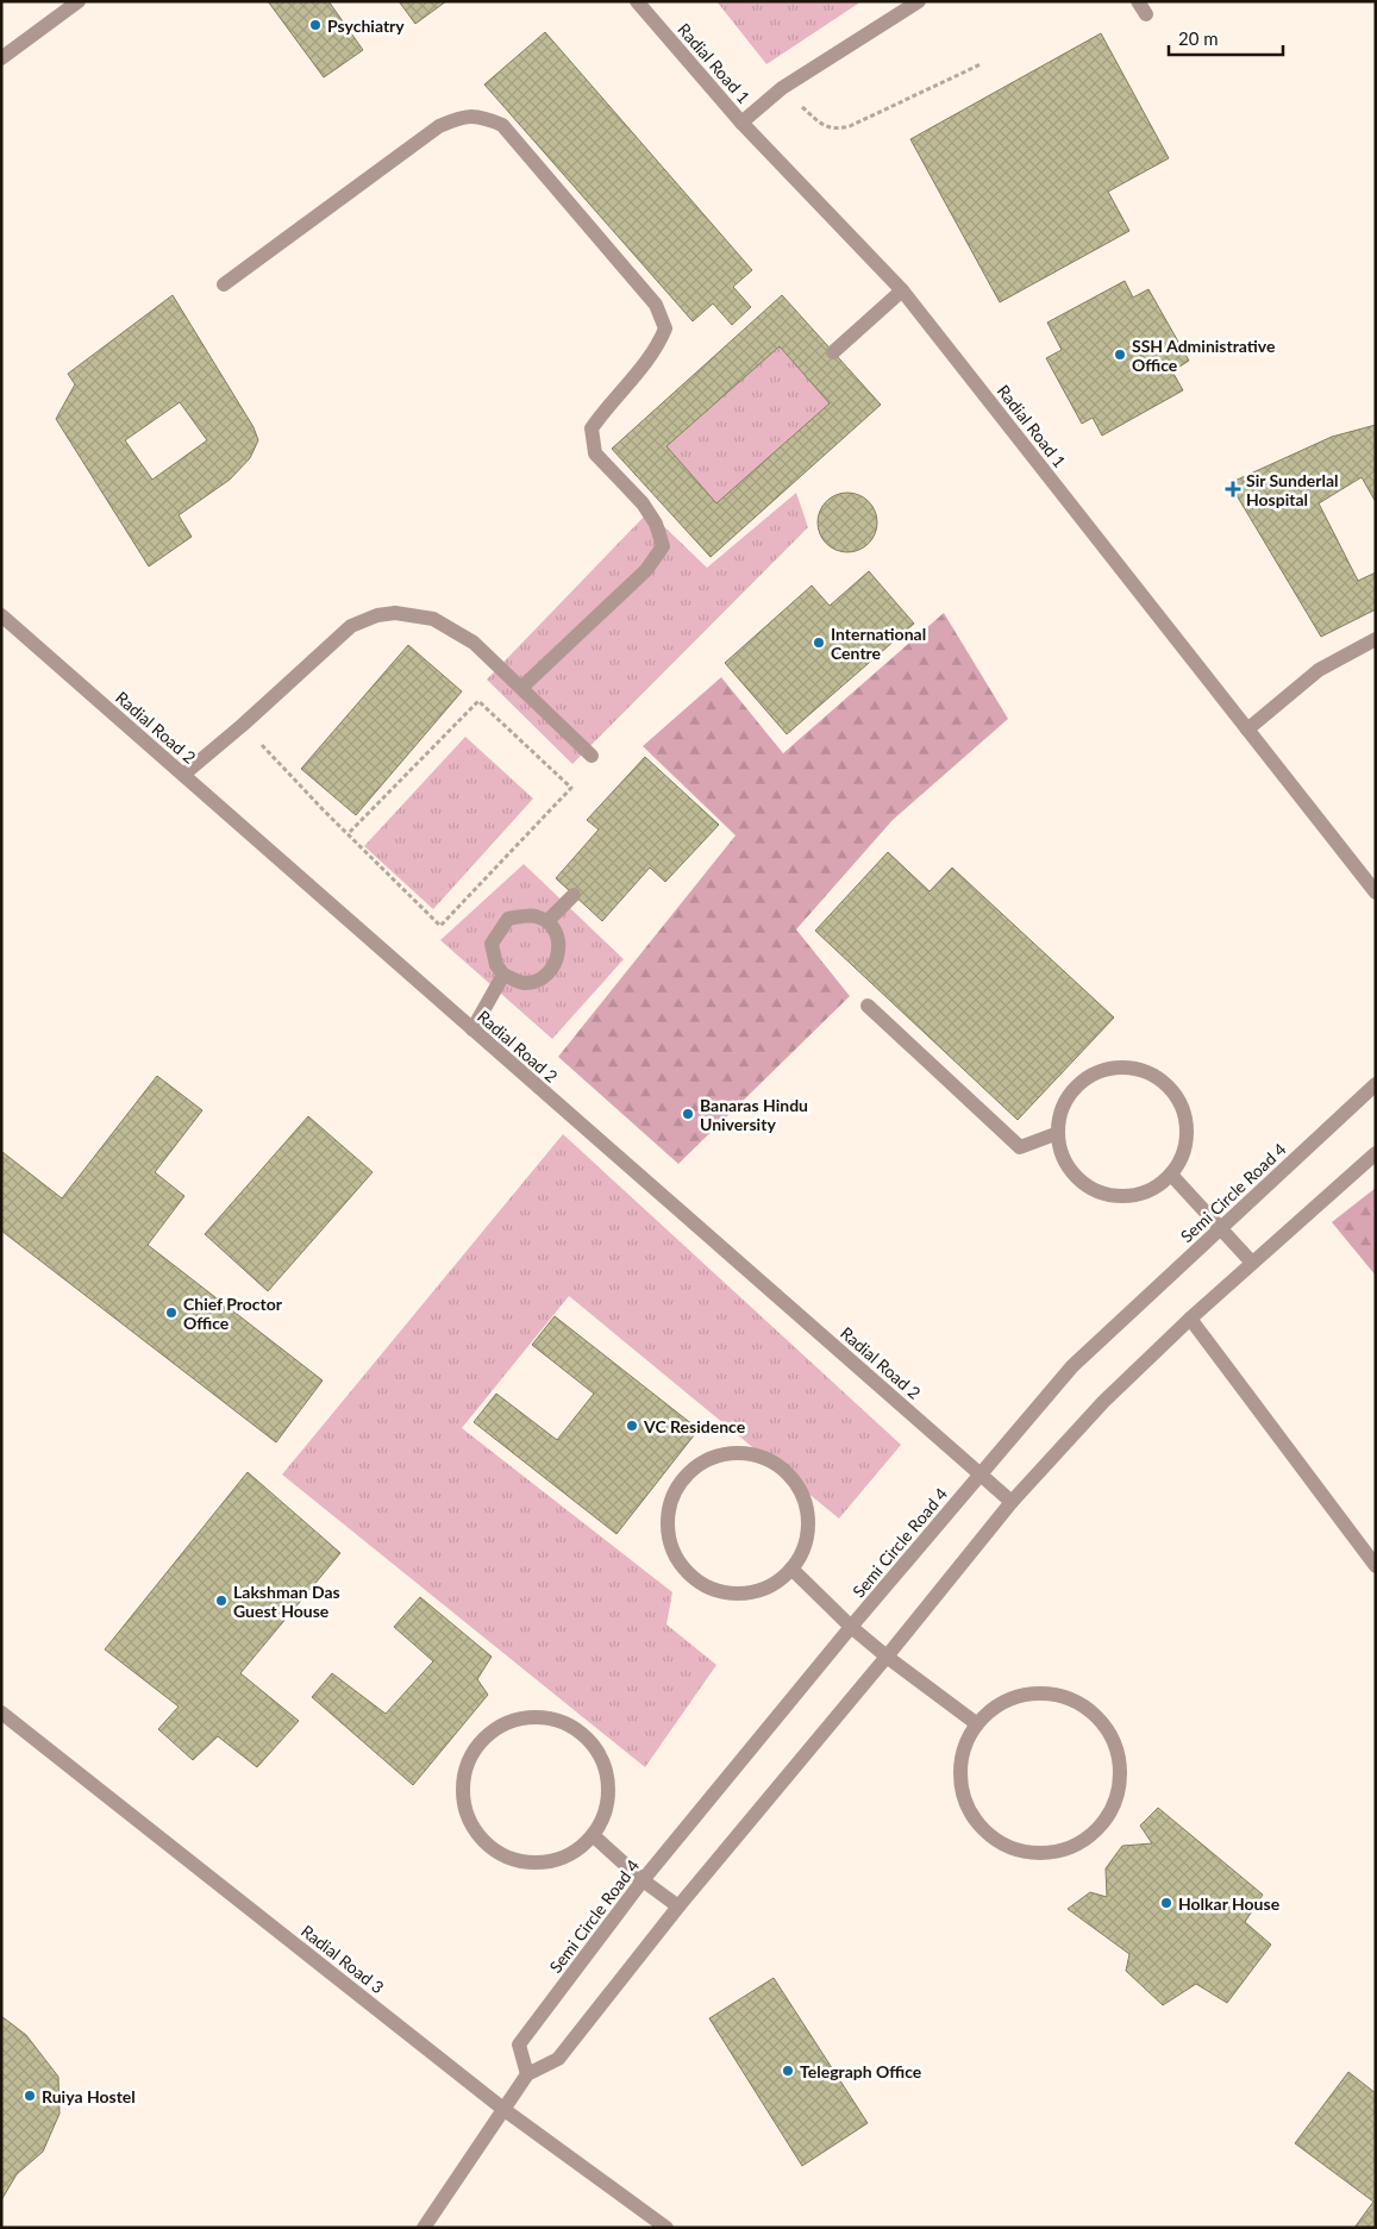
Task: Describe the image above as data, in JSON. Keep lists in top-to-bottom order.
{
  "streets": {
    "street": [
      "Radial Road 1",
      "Radial Road 2",
      "Semi Circle Road 4",
      "Radial Road 3"
    ]
  },
  "crossings": [
    ["Radial Road 2", "Semi Circle Road 4"]
  ],
  "places": {
    "other": [
      "Psychiatry",
      "SSH Administrative Office",
      "International Centre",
      "Banaras Hindu University",
      "Chief Proctor Office",
      "VC Residence",
      "Lakshman Das Guest House",
      "Holkar House",
      "Telegraph Office",
      "Ruiya Hostel"
    ],
    "health": ["Sir Sunderlal Hospital"]
  },
  "scale_bar": "20 m"
}
